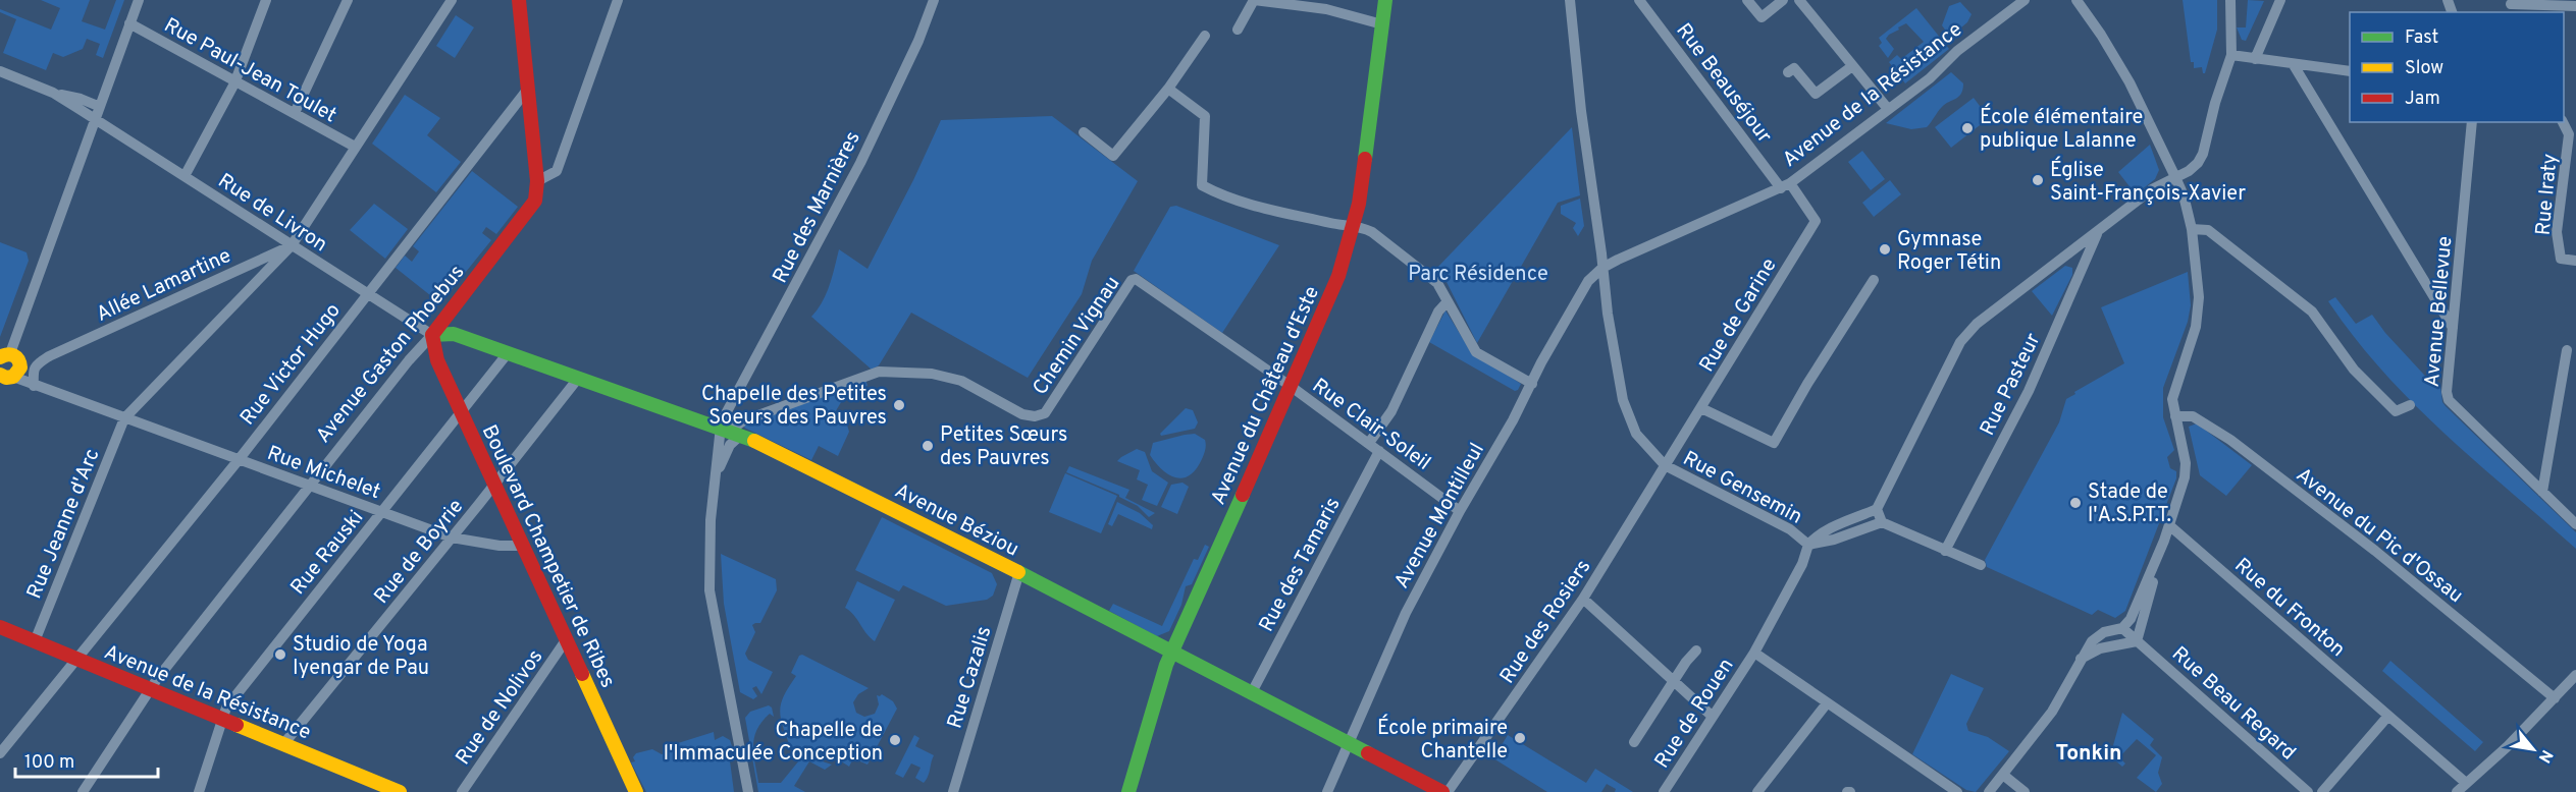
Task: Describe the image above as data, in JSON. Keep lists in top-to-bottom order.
{
  "streets": {
    "street": [
      "Rue Paul-Jean Toulet",
      "Rue Beauséjour",
      "Avenue de la Résistance",
      "Rue Iraty",
      "Rue des Marnières",
      "Rue de Livron",
      "Allée Lamartine",
      "Avenue Bellevue",
      "Rue de Garine",
      "Chemin Vignau",
      "Avenue Gaston Phoebus",
      "Rue Victor Hugo",
      "Rue Pasteur",
      "Avenue du Château d'Este",
      "Rue Clair-Soleil",
      "Rue Michelet",
      "Rue Gensemin",
      "Avenue Montilleul",
      "Avenue Béziou",
      "Rue Jeanne d'Arc",
      "Avenue du Pic d'Ossau",
      "Rue de Boyrie",
      "Rue Rauski",
      "Boulevard Champetier de Ribes",
      "Rue des Tamaris",
      "Rue du Fronton",
      "Rue des Rosiers",
      "Rue Cazalis",
      "Rue Beau Regard",
      "Rue de Nolivos",
      "Rue de Rouen"
    ]
  },
  "crossings": [
    ["Rue Beauséjour", "Avenue de la Résistance"],
    ["Rue Beauséjour", "Rue de Garine"],
    ["Avenue de la Résistance", "Rue de Garine"],
    ["Avenue de la Résistance", "Avenue Gaston Phoebus"],
    ["Avenue de la Résistance", "Rue Victor Hugo"],
    ["Avenue de la Résistance", "Rue Gensemin"],
    ["Avenue de la Résistance", "Avenue Montilleul"],
    ["Avenue de la Résistance", "Rue Jeanne d'Arc"],
    ["Avenue de la Résistance", "Rue de Boyrie"],
    ["Avenue de la Résistance", "Rue Rauski"],
    ["Rue des Marnières", "Chemin Vignau"],
    ["Rue des Marnières", "Avenue Béziou"],
    ["Rue de Livron", "Allée Lamartine"],
    ["Rue de Livron", "Avenue Gaston Phoebus"],
    ["Rue de Livron", "Rue Victor Hugo"],
    ["Rue de Livron", "Avenue Béziou"],
    ["Rue de Livron", "Boulevard Champetier de Ribes"],
    ["Rue de Garine", "Rue Gensemin"],
    ["Rue de Garine", "Rue des Rosiers"],
    ["Chemin Vignau", "Avenue du Château d'Este"],
    ["Chemin Vignau", "Rue Clair-Soleil"],
    ["Chemin Vignau", "Avenue Béziou"],
    ["Avenue Gaston Phoebus", "Rue Victor Hugo"],
    ["Avenue Gaston Phoebus", "Rue Michelet"],
    ["Avenue Gaston Phoebus", "Avenue Béziou"],
    ["Avenue Gaston Phoebus", "Boulevard Champetier de Ribes"],
    ["Rue Victor Hugo", "Rue Michelet"],
    ["Avenue du Château d'Este", "Rue Clair-Soleil"],
    ["Avenue du Château d'Este", "Avenue Béziou"],
    ["Rue Clair-Soleil", "Avenue Montilleul"],
    ["Rue Clair-Soleil", "Rue des Tamaris"],
    ["Rue Michelet", "Rue Jeanne d'Arc"],
    ["Rue Michelet", "Rue de Boyrie"],
    ["Rue Michelet", "Rue Rauski"],
    ["Rue Michelet", "Boulevard Champetier de Ribes"],
    ["Rue Gensemin", "Avenue Montilleul"],
    ["Rue Gensemin", "Rue des Rosiers"],
    ["Rue Gensemin", "Rue de Rouen"],
    ["Avenue Montilleul", "Avenue Béziou"],
    ["Avenue Béziou", "Rue de Boyrie"],
    ["Avenue Béziou", "Rue Rauski"],
    ["Avenue Béziou", "Boulevard Champetier de Ribes"],
    ["Avenue Béziou", "Rue des Tamaris"],
    ["Avenue Béziou", "Rue Cazalis"],
    ["Rue de Boyrie", "Boulevard Champetier de Ribes"],
    ["Rue Rauski", "Boulevard Champetier de Ribes"],
    ["Boulevard Champetier de Ribes", "Rue de Nolivos"]
  ],
  "districts": ["Tonkin"],
  "parks": ["Parc Résidence"],
  "places": [
    "École élémentaire publique Lalanne",
    "Église Saint-François-Xavier",
    "Gymnase Roger Tétin",
    "Chapelle des Petites Soeurs des Pauvres",
    "Petites Sœurs des Pauvres",
    "Stade de l'A.S.P.T.T.",
    "Studio de Yoga Iyengar de Pau",
    "École primaire Chantelle",
    "Chapelle de l'Immaculée Conception"
  ],
  "legend": ["Fast", "Slow", "Jam"],
  "scale_bar": "100 m",
  "north": "bottom right"
}
